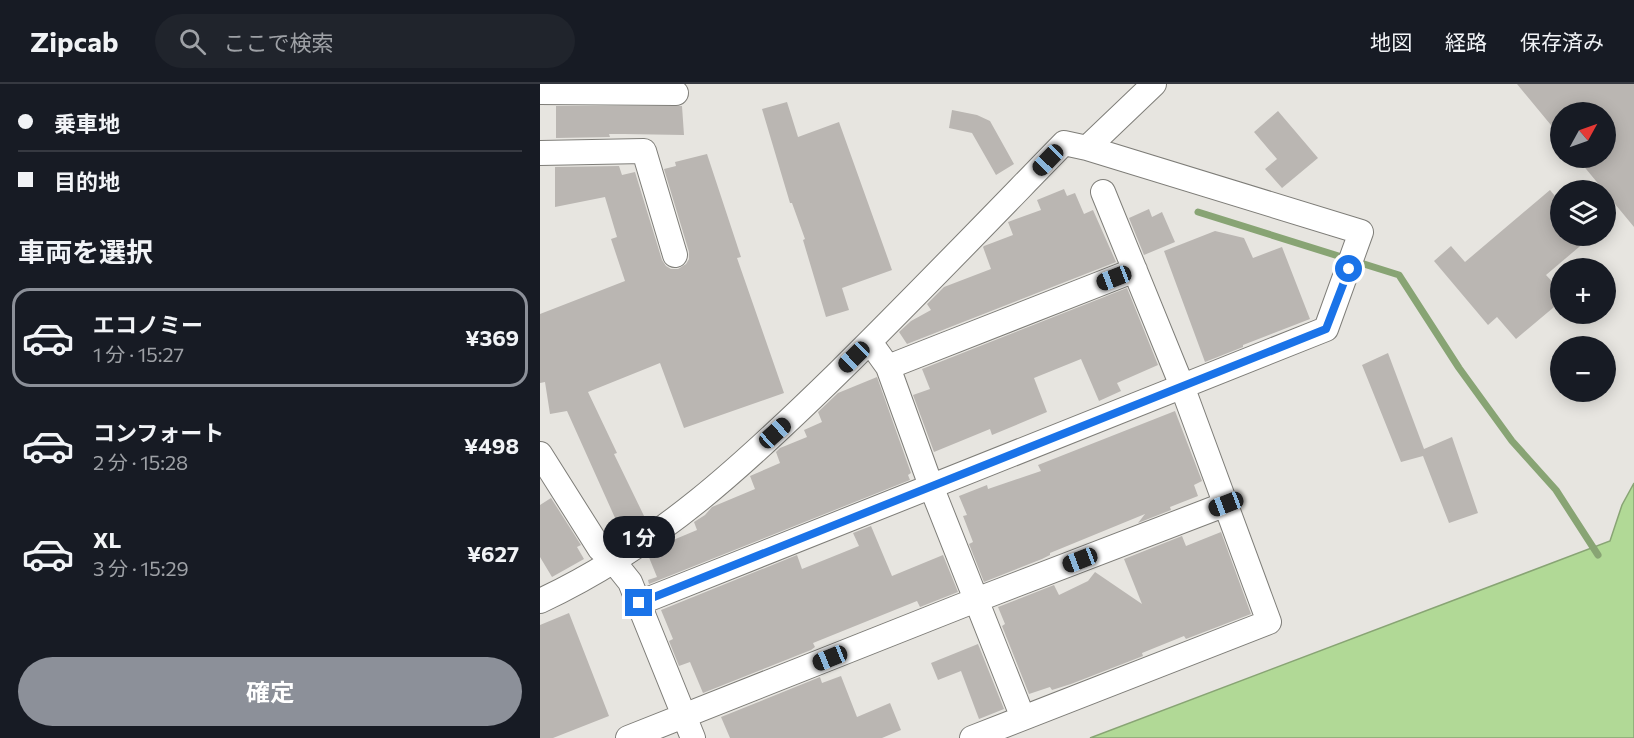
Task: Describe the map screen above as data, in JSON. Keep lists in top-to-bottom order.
{
  "north": "top right",
  "page": {
    "header": "Zipcab",
    "search": "ここで検索",
    "nav": ["地図", "経路", "保存済み"],
    "banner": ["乗車地", "目的地"],
    "map_buttons": ["+", "−"],
    "heading": "車両を選択",
    "list": [
      {
        "name": "エコノミー",
        "note": "1 分 · 15:27",
        "value": "¥369"
      },
      {
        "name": "コンフォート",
        "note": "2 分 · 15:28",
        "value": "¥498"
      },
      {
        "name": "XL",
        "note": "3 分 · 15:29",
        "value": "¥627"
      }
    ],
    "bubble": "1 分",
    "buttons": "確定"
  }
}
